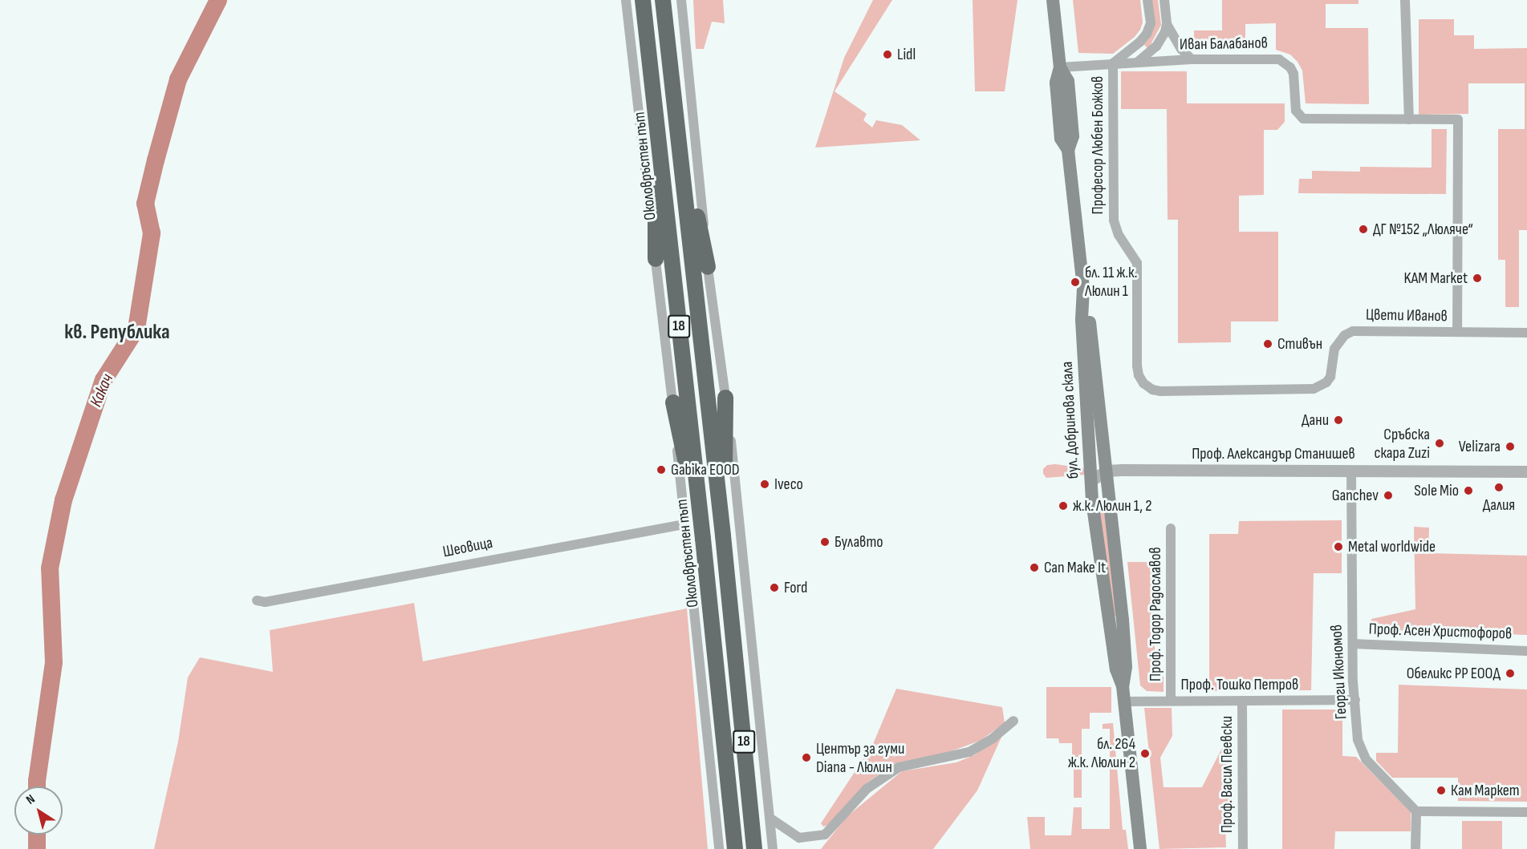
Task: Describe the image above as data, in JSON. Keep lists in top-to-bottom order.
{
  "streets": {
    "highway": ["Околовръстен път", "18"],
    "main road": ["бул. Добринова скала"],
    "street": [
      "Иван Балабанов",
      "Професор Любен Божков",
      "Цвети Иванов",
      "Проф. Александър Станишев",
      "Шеовица",
      "Проф. Тодор Радославов",
      "Проф. Асен Христофоров",
      "Георги Икономов",
      "Проф. Тошко Петров",
      "Проф. Васил Пеевски"
    ]
  },
  "crossings": [
    ["Иван Балабанов", "Професор Любен Божков"],
    ["Иван Балабанов", "Цвети Иванов"],
    ["Иван Балабанов", "бул. Добринова скала"],
    ["Професор Любен Божков", "Цвети Иванов"],
    ["Околовръстен път", "Шеовица"],
    ["бул. Добринова скала", "Проф. Александър Станишев"],
    ["бул. Добринова скала", "Проф. Тошко Петров"],
    ["Проф. Александър Станишев", "Георги Икономов"],
    ["Проф. Тодор Радославов", "Проф. Тошко Петров"],
    ["Проф. Асен Христофоров", "Георги Икономов"],
    ["Георги Икономов", "Проф. Тошко Петров"],
    ["Проф. Тошко Петров", "Проф. Васил Пеевски"]
  ],
  "districts": ["кв. Република"],
  "water": ["Какач"],
  "places": [
    "Lidl",
    "ДГ №152 „Люляче“",
    "KAM Market",
    "бл. 11 ж.к. Люлин 1",
    "Стивън",
    "Дани",
    "Сръбска скара Zuzi",
    "Velizara",
    "Gabika EOOD",
    "Iveco",
    "Далия",
    "Sole Mio",
    "Ganchev",
    "ж.к. Люлин 1, 2",
    "Булавто",
    "Metal worldwide",
    "Can Make It",
    "Ford",
    "Обеликс РР ЕООД",
    "бл. 264 ж.к. Люлин 2",
    "Център за гуми Diana - Люлин",
    "Кам Маркет"
  ],
  "north": "top left"
}
